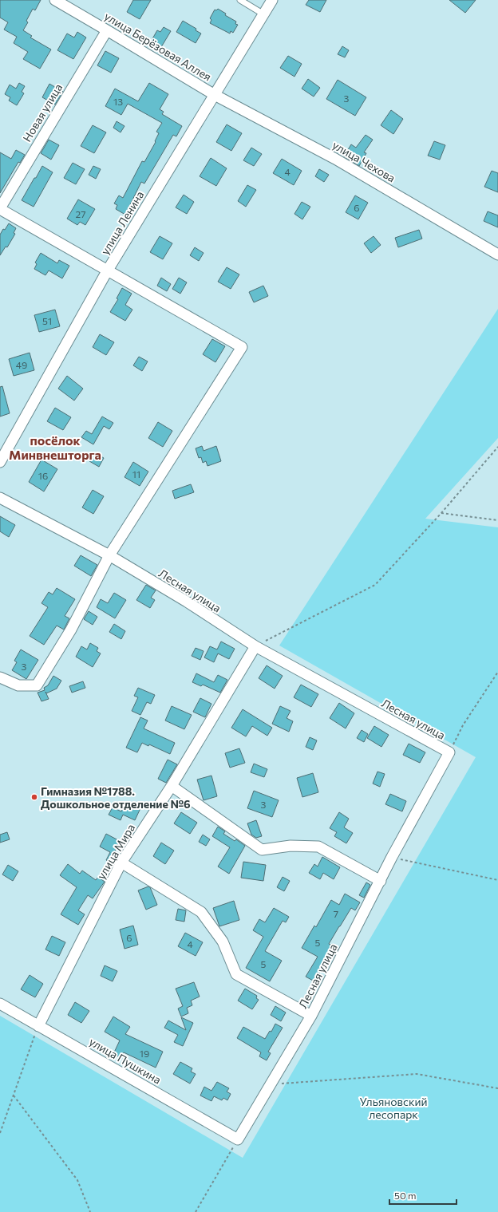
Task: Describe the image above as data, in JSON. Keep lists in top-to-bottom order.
{
  "streets": {
    "street": [
      "улица Берёзовая Аллея",
      "Новая улица",
      "улица Чехова",
      "улица Ленина",
      "Лесная улица",
      "улица Мира",
      "улица Пушкина"
    ]
  },
  "crossings": [
    ["улица Берёзовая Аллея", "Новая улица"],
    ["улица Берёзовая Аллея", "улица Чехова"],
    ["улица Берёзовая Аллея", "улица Ленина"],
    ["улица Чехова", "улица Ленина"],
    ["Лесная улица", "улица Мира"],
    ["Лесная улица", "улица Пушкина"],
    ["улица Мира", "улица Пушкина"]
  ],
  "districts": ["посёлок Минвнешторга"],
  "parks": ["Ульяновский лесопарк"],
  "places": ["Гимназия №1788. Дошкольное отделение №6"],
  "house_numbers": [
    "3",
    "13",
    "4",
    "6",
    "27",
    "51",
    "49",
    "11",
    "16",
    "3",
    "3",
    "7",
    "6",
    "5",
    "4",
    "5",
    "19"
  ],
  "scale_bar": "50 m"
}
